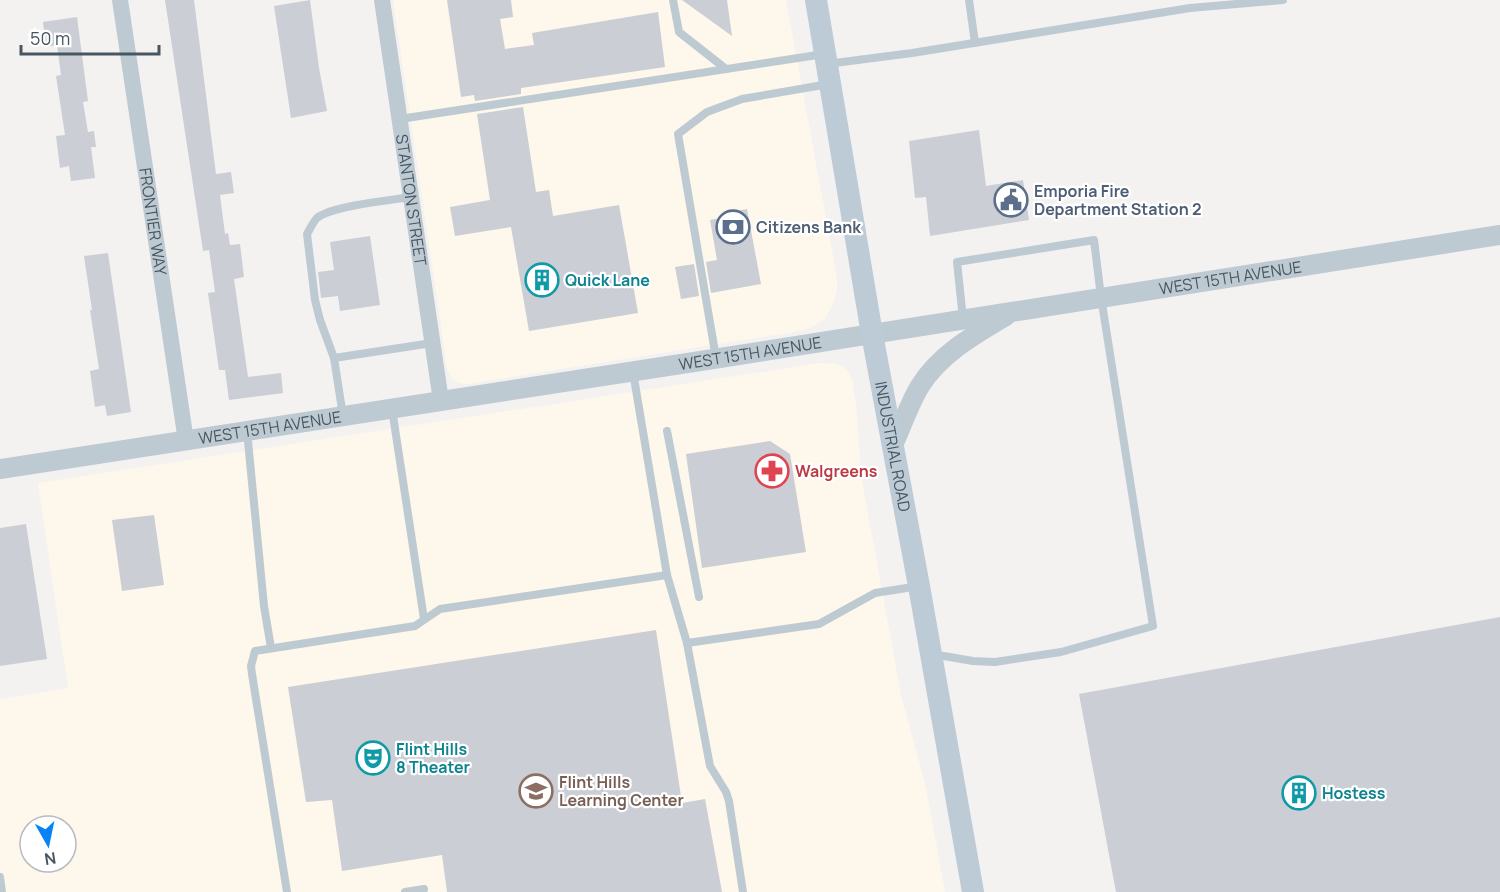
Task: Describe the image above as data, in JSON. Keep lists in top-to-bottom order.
{
  "streets": {
    "main road": ["INDUSTRIAL ROAD"],
    "street": ["STANTON STREET", "FRONTIER WAY", "WEST 15TH AVENUE"]
  },
  "crossings": [
    ["STANTON STREET", "WEST 15TH AVENUE"],
    ["FRONTIER WAY", "WEST 15TH AVENUE"],
    ["WEST 15TH AVENUE", "INDUSTRIAL ROAD"]
  ],
  "places": {
    "public building": ["Emporia Fire Department Station 2"],
    "bank": ["Citizens Bank"],
    "building": ["Quick Lane", "Hostess"],
    "pharmacy": ["Walgreens"],
    "theatre": ["Flint Hills 8 Theater"],
    "school or university": ["Flint Hills Learning Center"]
  },
  "scale_bar": "50 m",
  "north": "bottom"
}
